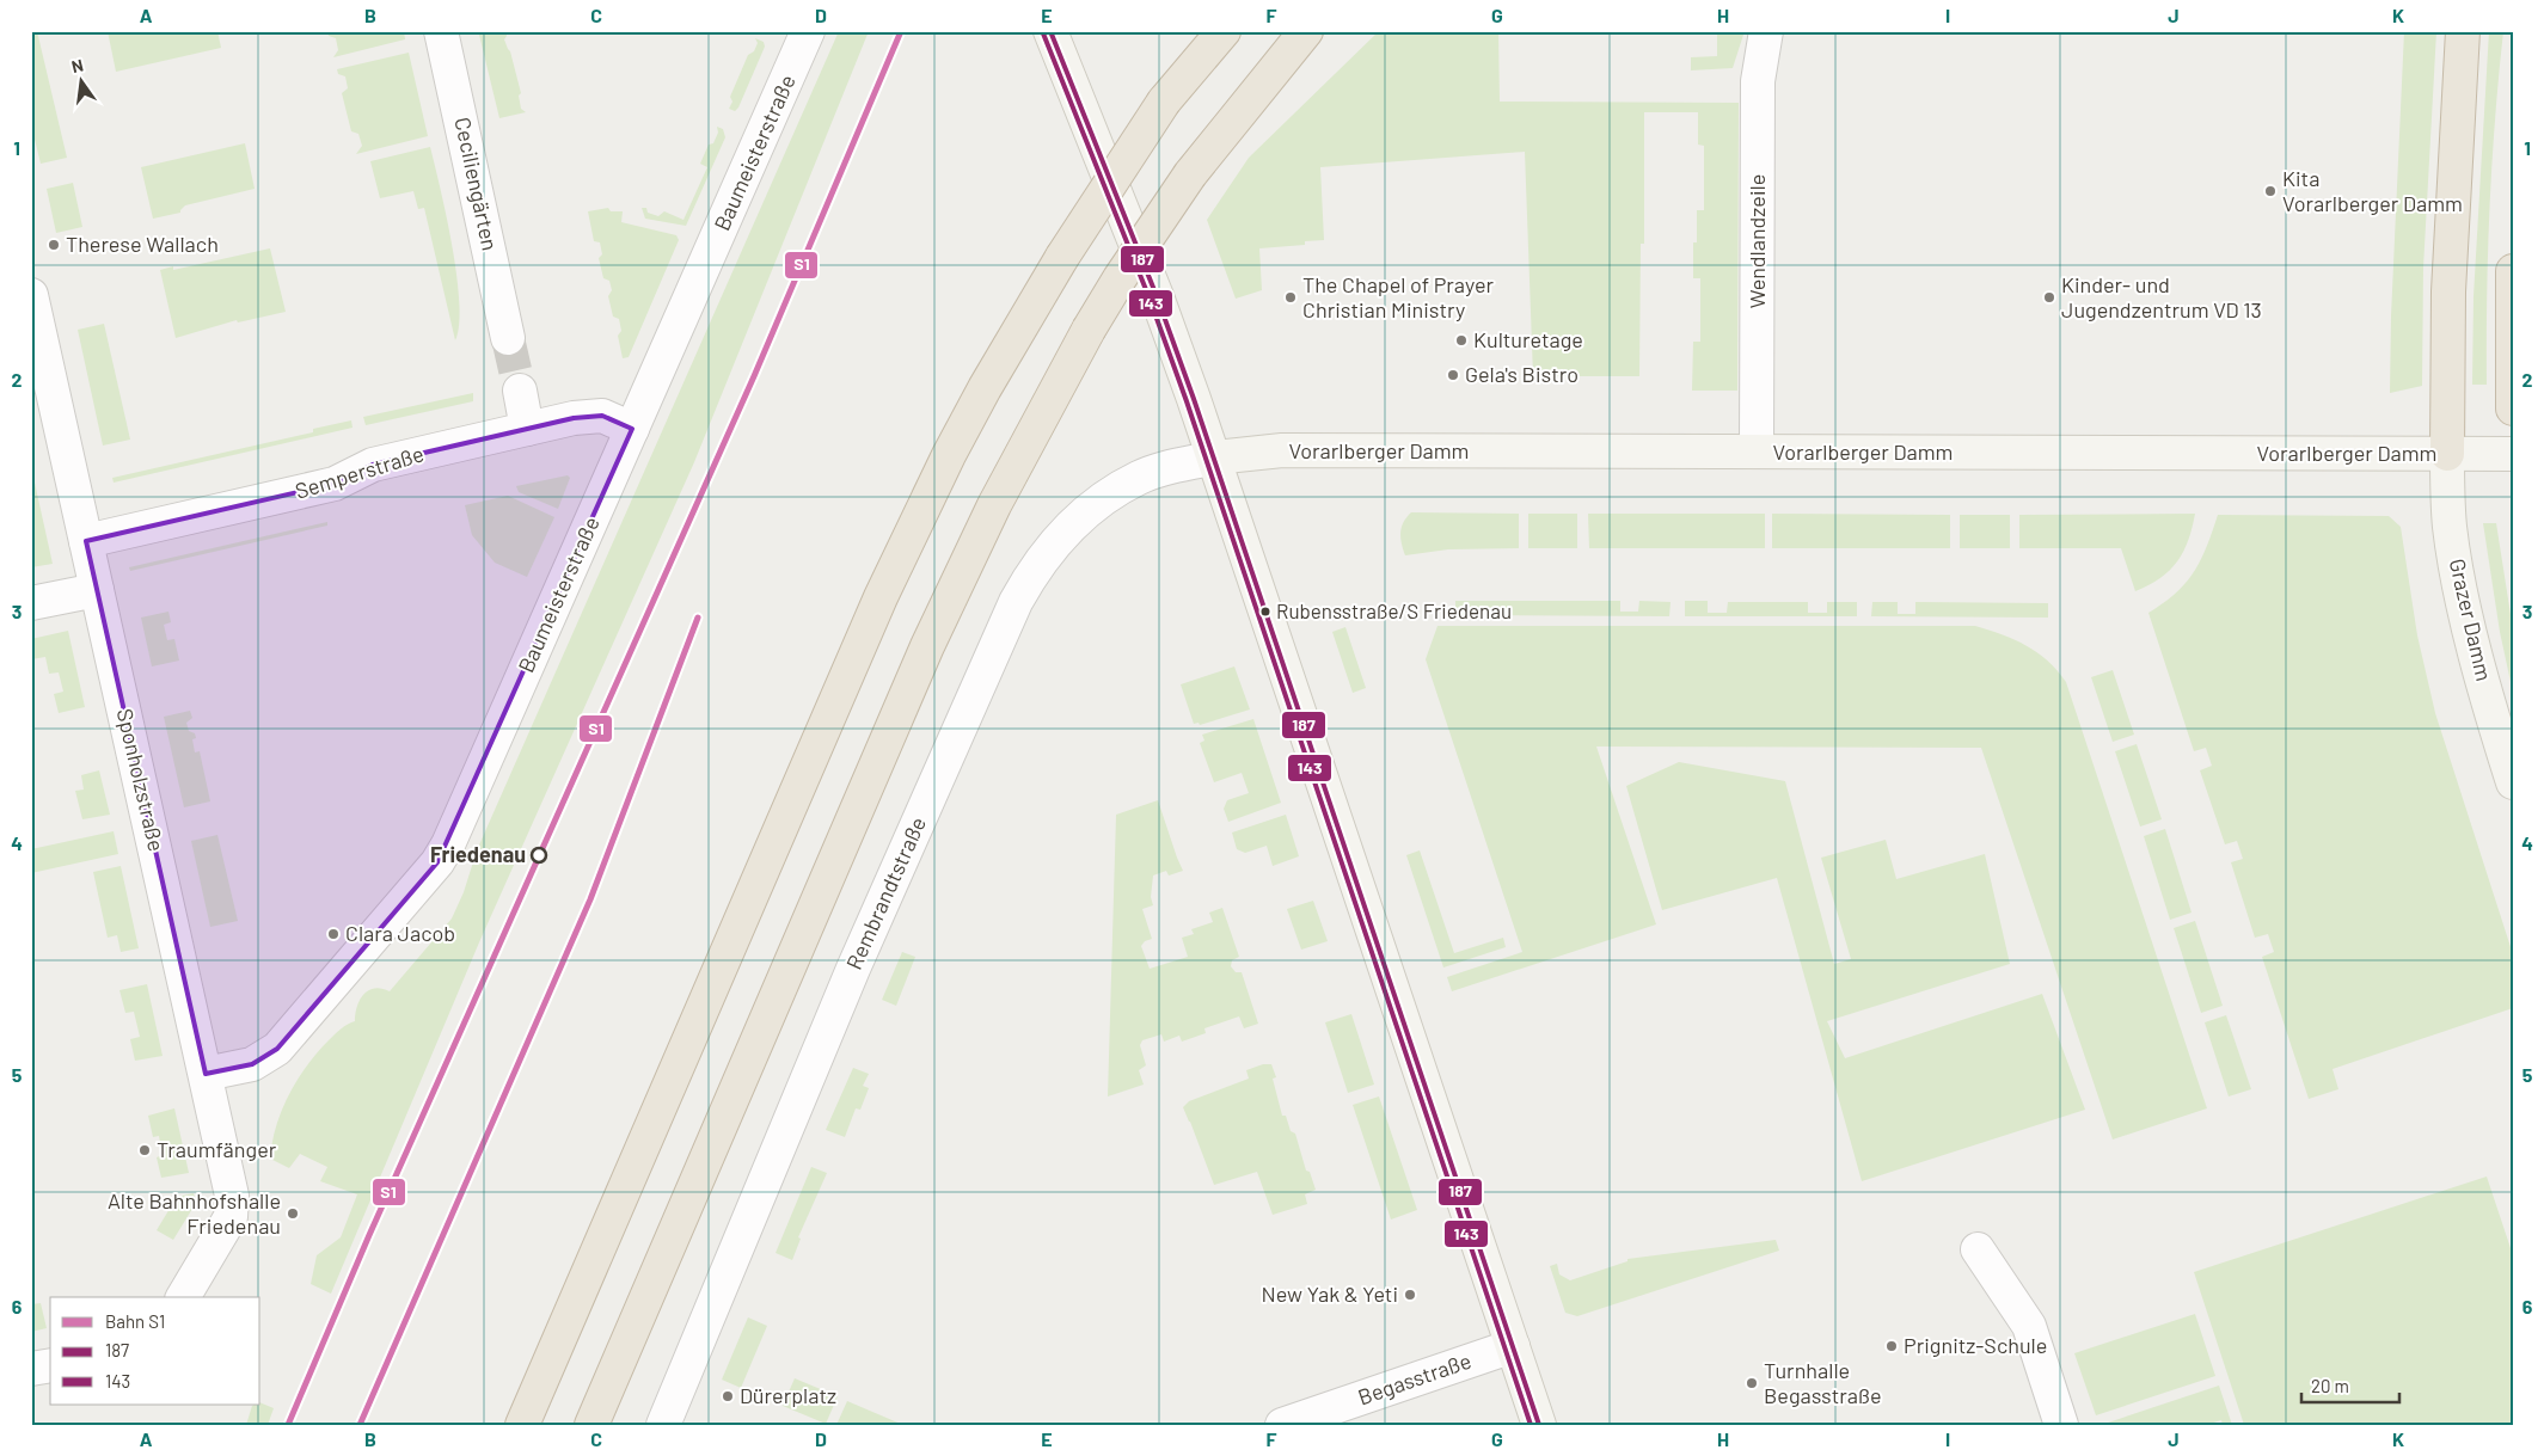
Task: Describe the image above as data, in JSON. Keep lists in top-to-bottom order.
{
  "streets": {
    "street": [
      "Baumeisterstraße",
      "Ceciliengärten",
      "Wendlandzeile",
      "Vorarlberger Damm",
      "Semperstraße",
      "Grazer Damm",
      "Sponholzstraße",
      "Rembrandtstraße",
      "Begasstraße"
    ]
  },
  "crossings": [
    ["Baumeisterstraße", "Semperstraße"],
    ["Baumeisterstraße", "Sponholzstraße"],
    ["Wendlandzeile", "Vorarlberger Damm"],
    ["Vorarlberger Damm", "Grazer Damm"],
    ["Vorarlberger Damm", "Rembrandtstraße"],
    ["Semperstraße", "Sponholzstraße"]
  ],
  "places": [
    "Kita Vorarlberger Damm",
    "Therese Wallach",
    "The Chapel of Prayer Christian Ministry",
    "Kinder- und Jugendzentrum VD 13",
    "Kulturetage",
    "Gela's Bistro",
    "Rubensstraße/S Friedenau",
    "Friedenau",
    "Clara Jacob",
    "Traumfänger",
    "Alte Bahnhofshalle Friedenau",
    "New Yak & Yeti",
    "Prignitz-Schule",
    "Turnhalle Begasstraße",
    "Dürerplatz"
  ],
  "lines": ["rail line S1", "transit line 187", "transit line 143"],
  "legend": ["Bahn S1", "187", "143"],
  "scale_bar": "20 m",
  "north": "top",
  "grid": {
    "columns": [
      "A",
      "B",
      "C",
      "D",
      "E",
      "F",
      "G",
      "H",
      "I",
      "J",
      "K"
    ],
    "rows": [
      "1",
      "2",
      "3",
      "4",
      "5",
      "6"
    ]
  }
}
